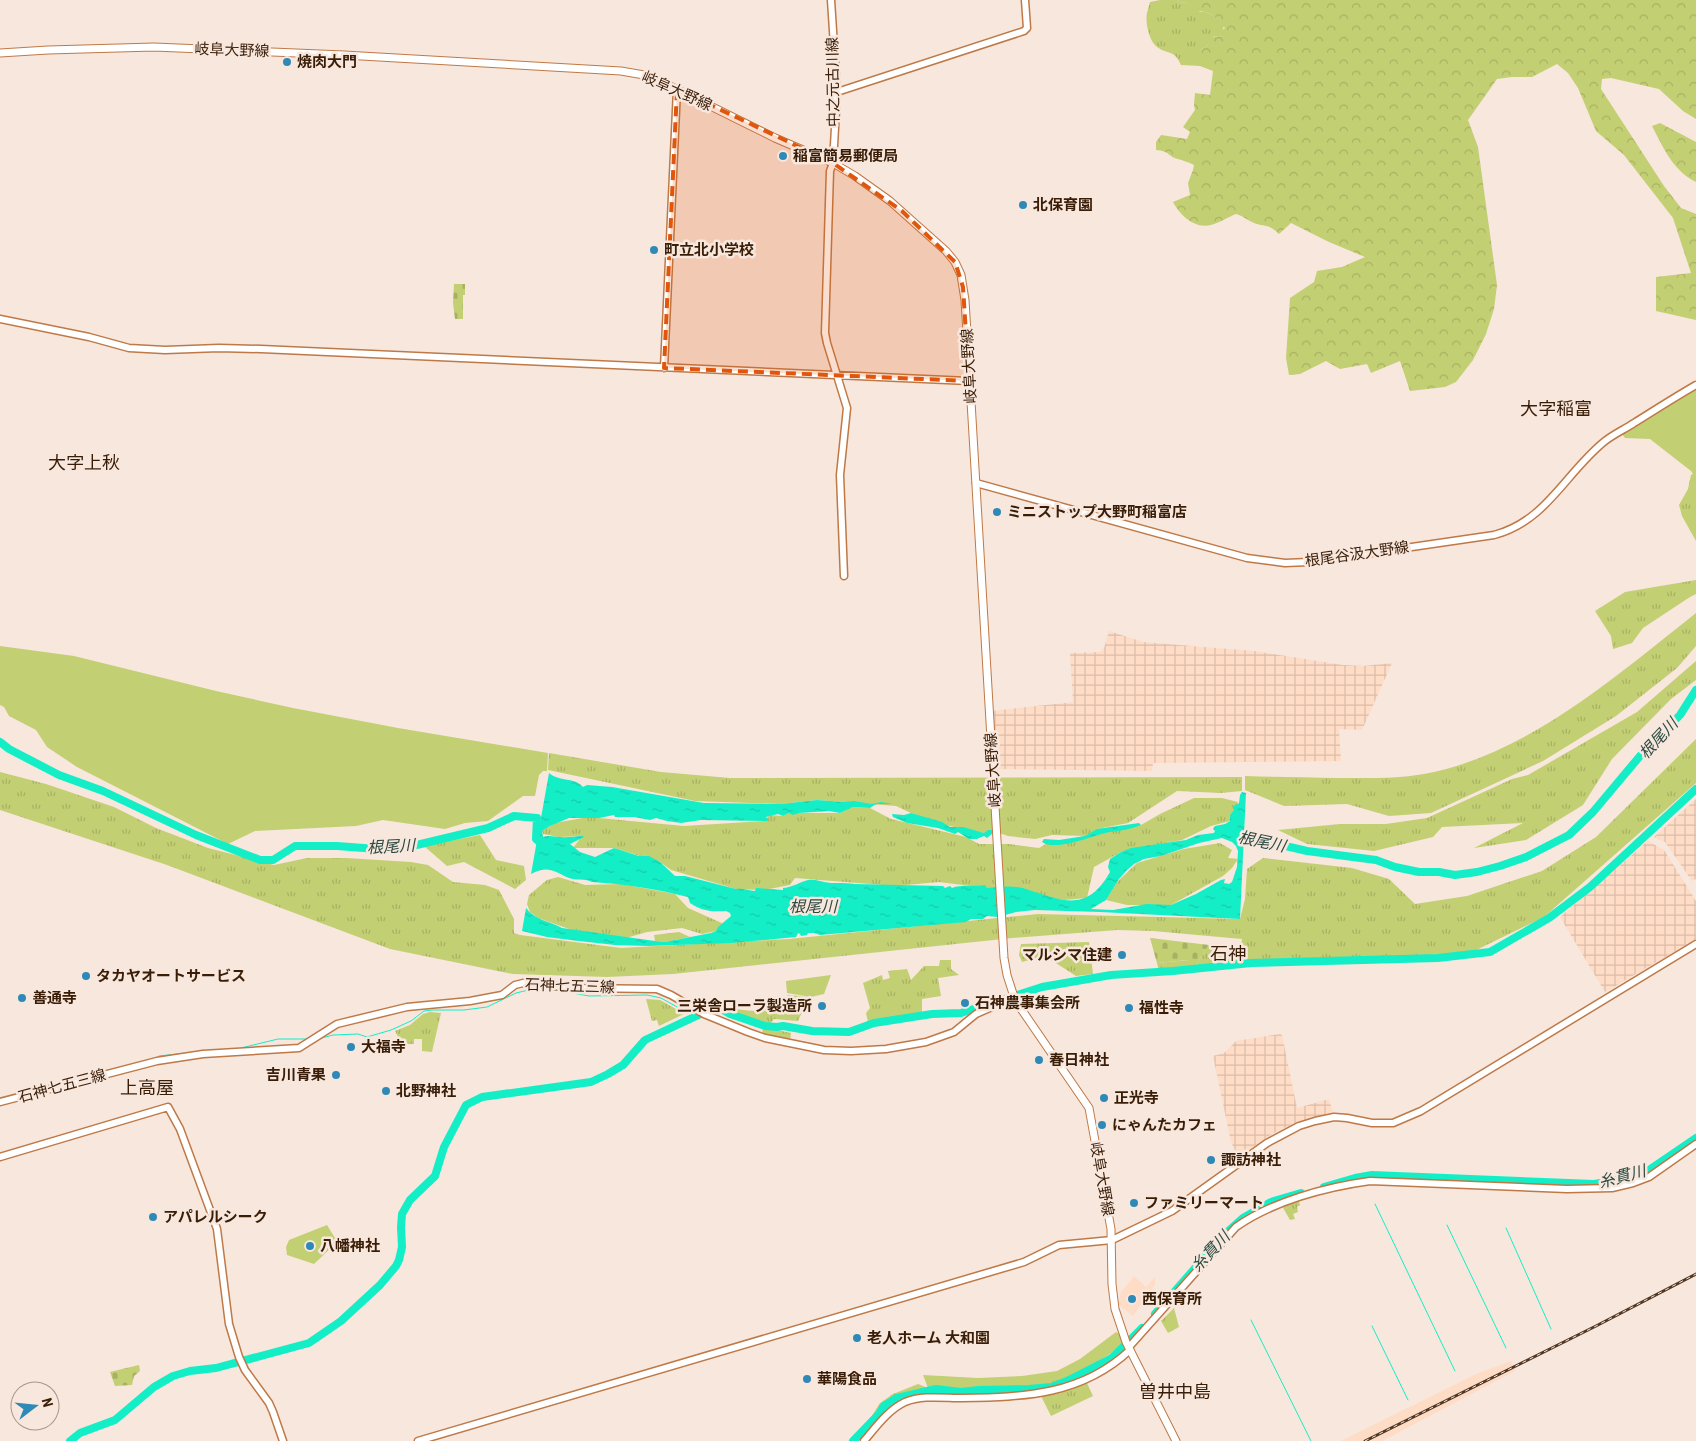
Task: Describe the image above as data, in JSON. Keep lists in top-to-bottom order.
{
  "streets": {
    "main road": ["岐阜大野線"],
    "street": ["中之元古川線", "根尾谷汲大野線", "石神七五三線"]
  },
  "crossings": [
    ["岐阜大野線", "中之元古川線"],
    ["岐阜大野線", "根尾谷汲大野線"],
    ["岐阜大野線", "石神七五三線"]
  ],
  "districts": [
    "大字稲富",
    "大字上秋",
    "石神",
    "上高屋",
    "曽井中島"
  ],
  "water": ["根尾川", "糸貫川"],
  "places": [
    "焼肉大門",
    "稲富簡易郵便局",
    "北保育園",
    "町立北小学校",
    "ミニストップ大野町稲富店",
    "マルシマ住建",
    "タカヤオートサービス",
    "善通寺",
    "石神農事集会所",
    "三栄舎ローラ製造所",
    "福性寺",
    "大福寺",
    "春日神社",
    "吉川青果",
    "北野神社",
    "正光寺",
    "にゃんたカフェ",
    "諏訪神社",
    "ファミリーマート",
    "アパレルシーク",
    "八幡神社",
    "西保育所",
    "老人ホーム 大和園",
    "華陽食品"
  ],
  "north": "right"
}
